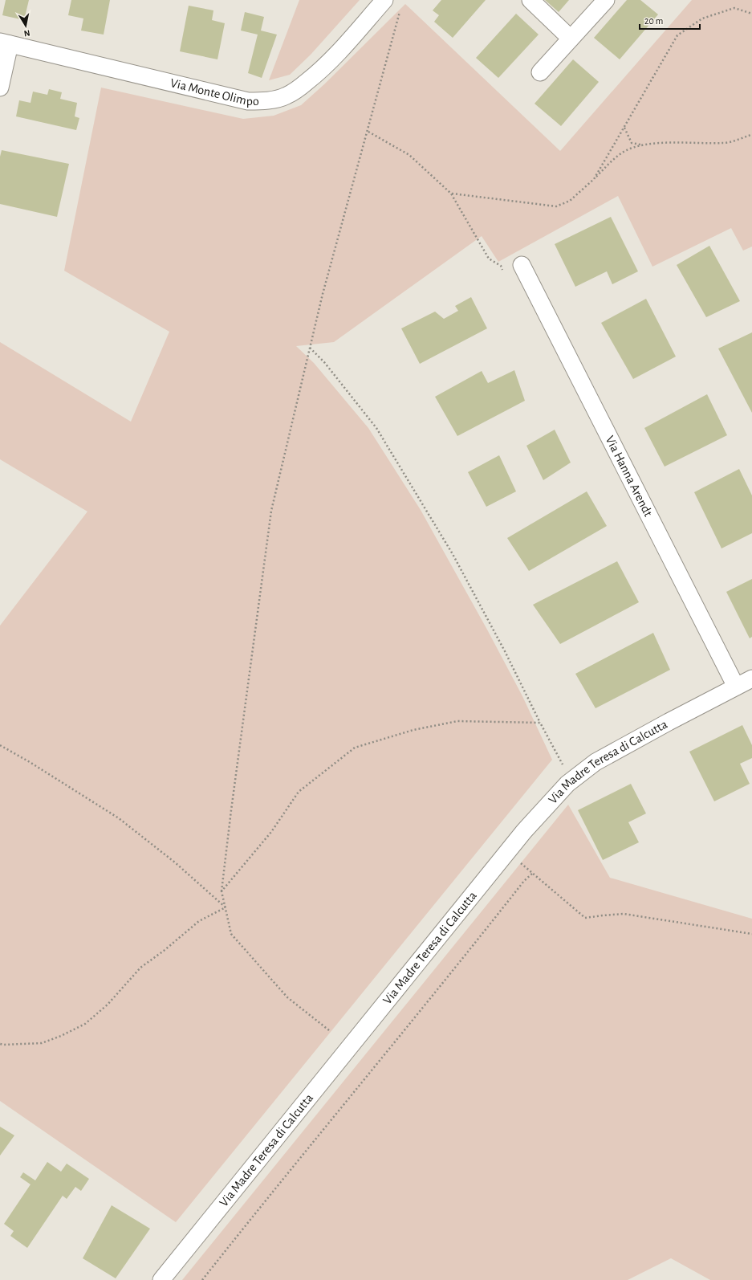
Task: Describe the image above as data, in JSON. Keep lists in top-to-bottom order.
{
  "streets": {
    "street": ["Via Monte Olimpo", "Via Hanna Arendt", "Via Madre Teresa di Calcutta"]
  },
  "crossings": [
    ["Via Hanna Arendt", "Via Madre Teresa di Calcutta"]
  ],
  "scale_bar": "20 m",
  "north": "bottom"
}
